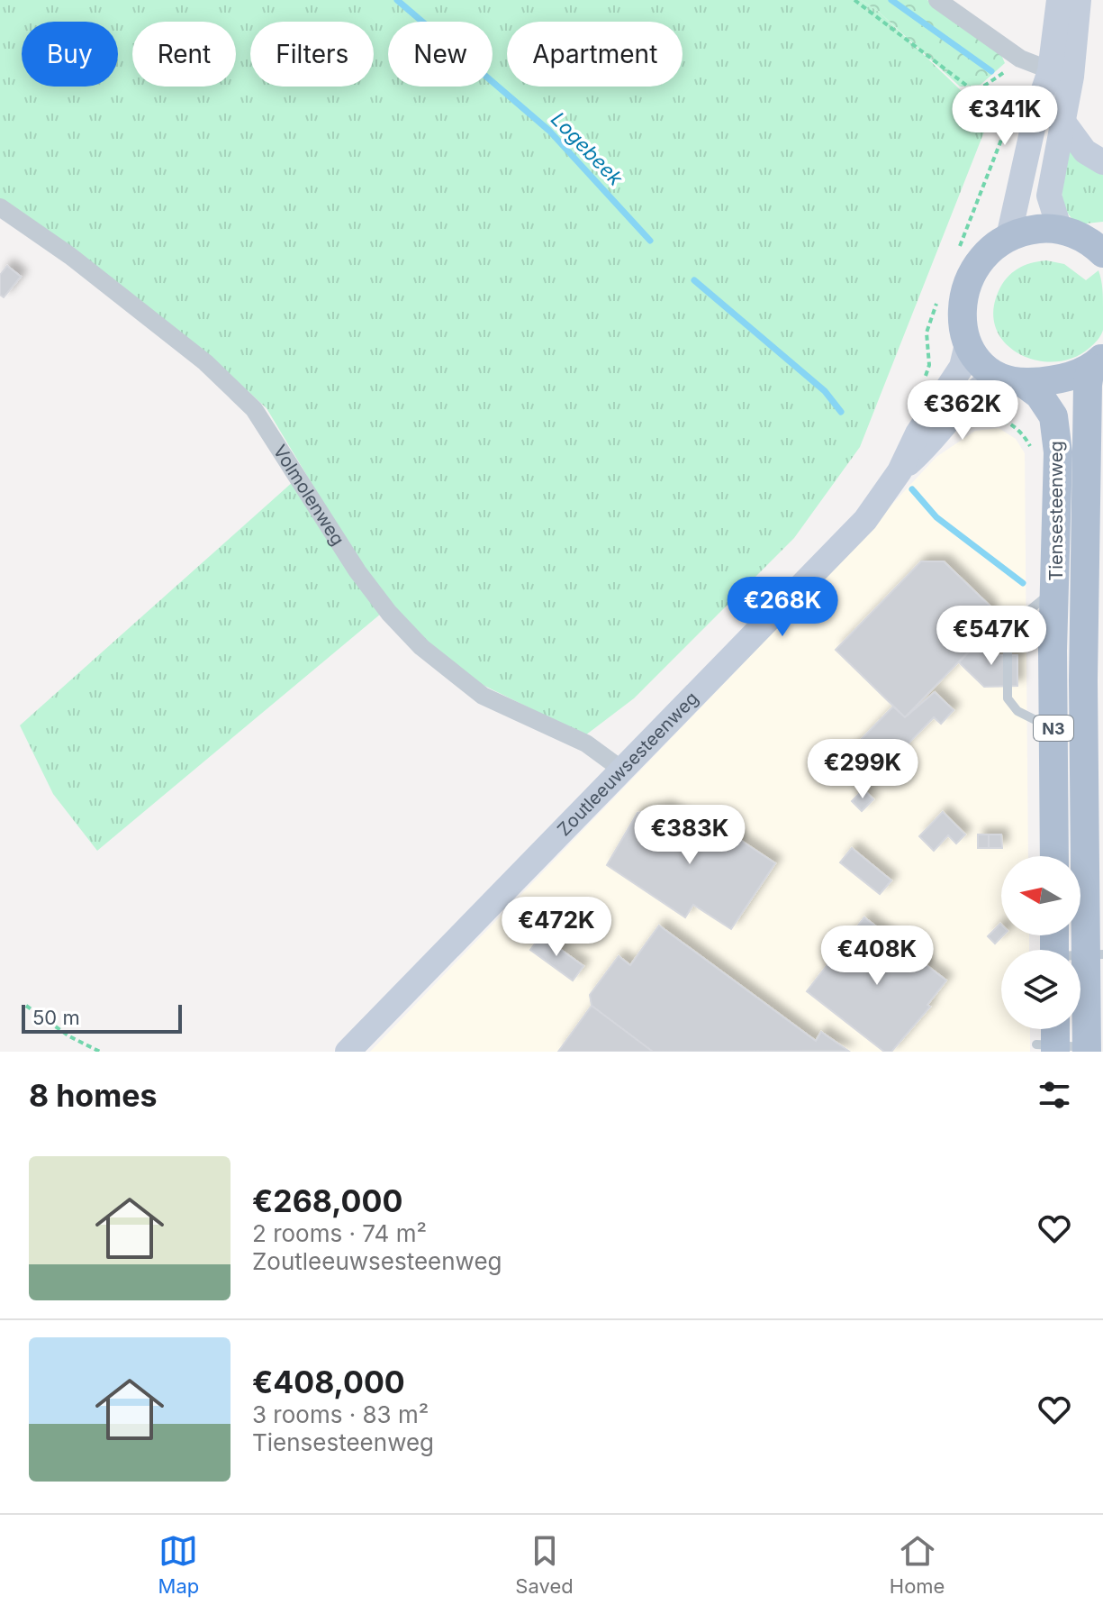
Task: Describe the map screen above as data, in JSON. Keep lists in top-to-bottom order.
{
  "streets": {
    "main road": ["Tiensesteenweg", "N3"],
    "street": ["Volmolenweg", "Zoutleeuwsesteenweg"]
  },
  "crossings": [
    ["Volmolenweg", "Zoutleeuwsesteenweg"],
    ["Tiensesteenweg", "N3"],
    ["Tiensesteenweg", "Zoutleeuwsesteenweg"],
    ["N3", "Zoutleeuwsesteenweg"]
  ],
  "water": ["Logebeek"],
  "scale_bar": "50 m",
  "north": "left",
  "page": {
    "chip": [
      "Buy",
      "Rent",
      "Filters",
      "New",
      "Apartment"
    ],
    "price": [
      "€341K",
      "€362K",
      "€268K",
      "€547K",
      "€299K",
      "€383K",
      "€472K",
      "€408K"
    ],
    "scale": "50 m",
    "heading": "8 homes",
    "list": [
      {
        "name": "€268,000",
        "note": "2 rooms · 74 m² · Zoutleeuwsesteenweg"
      },
      {
        "name": "€408,000",
        "note": "3 rooms · 83 m² · Tiensesteenweg"
      }
    ],
    "tabs": ["Map", "Saved", "Home"]
  }
}
